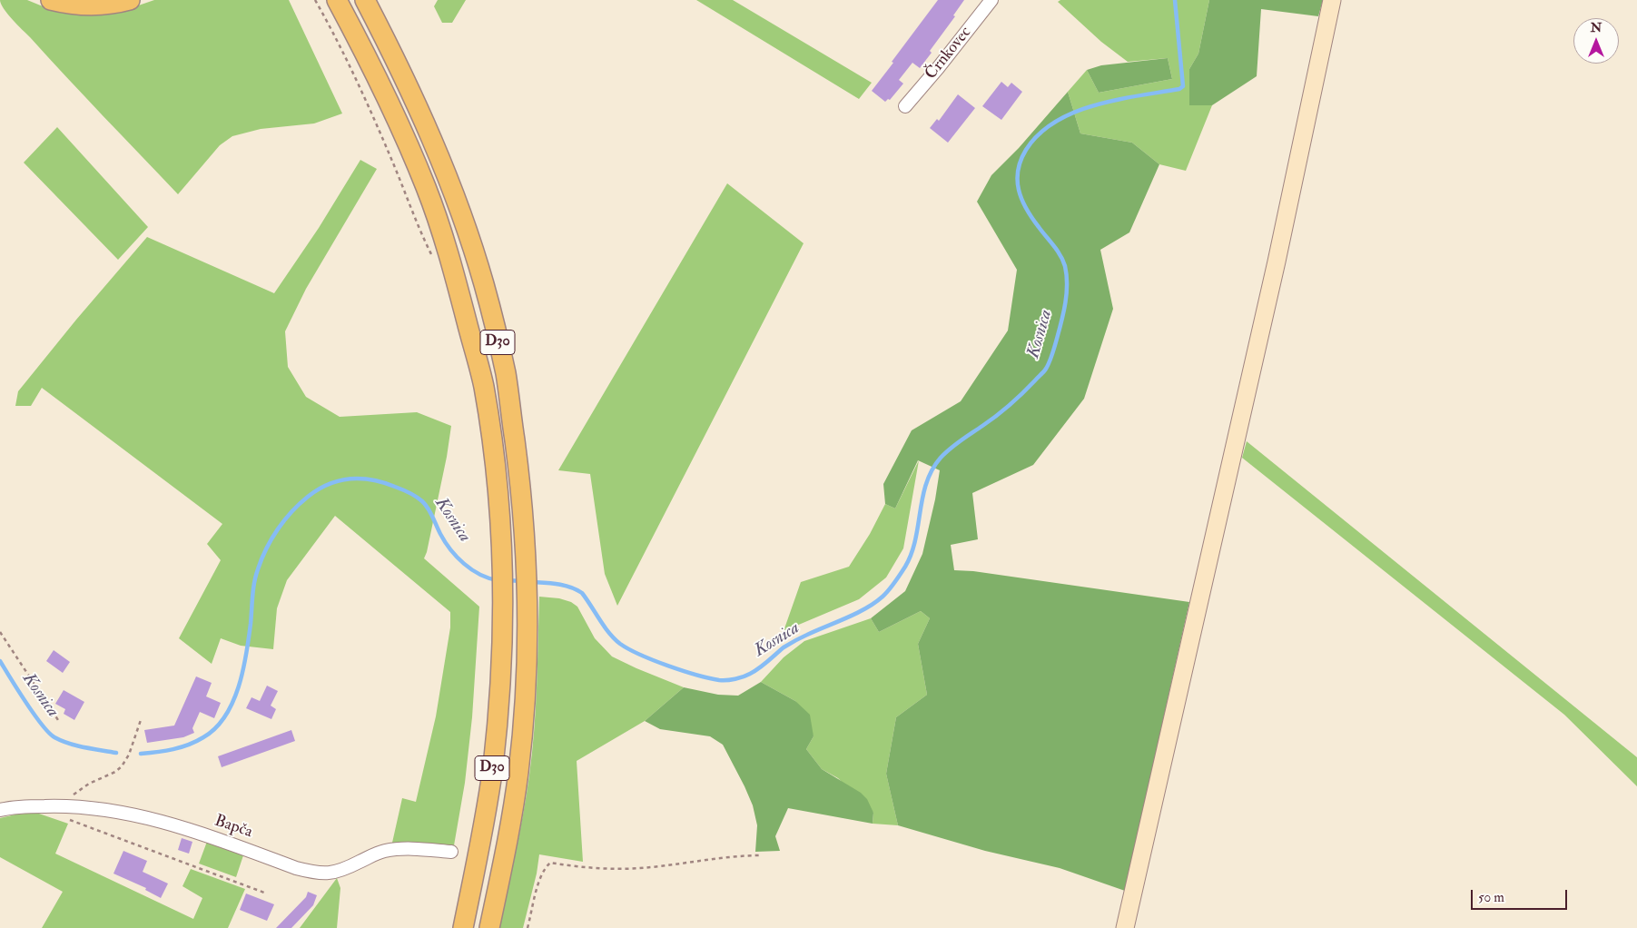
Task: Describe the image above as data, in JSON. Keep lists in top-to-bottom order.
{
  "streets": {
    "main road": ["D30"],
    "street": ["Črnkovec", "Bapča"]
  },
  "water": ["Kosnica"],
  "scale_bar": "50 m",
  "north": "top"
}
